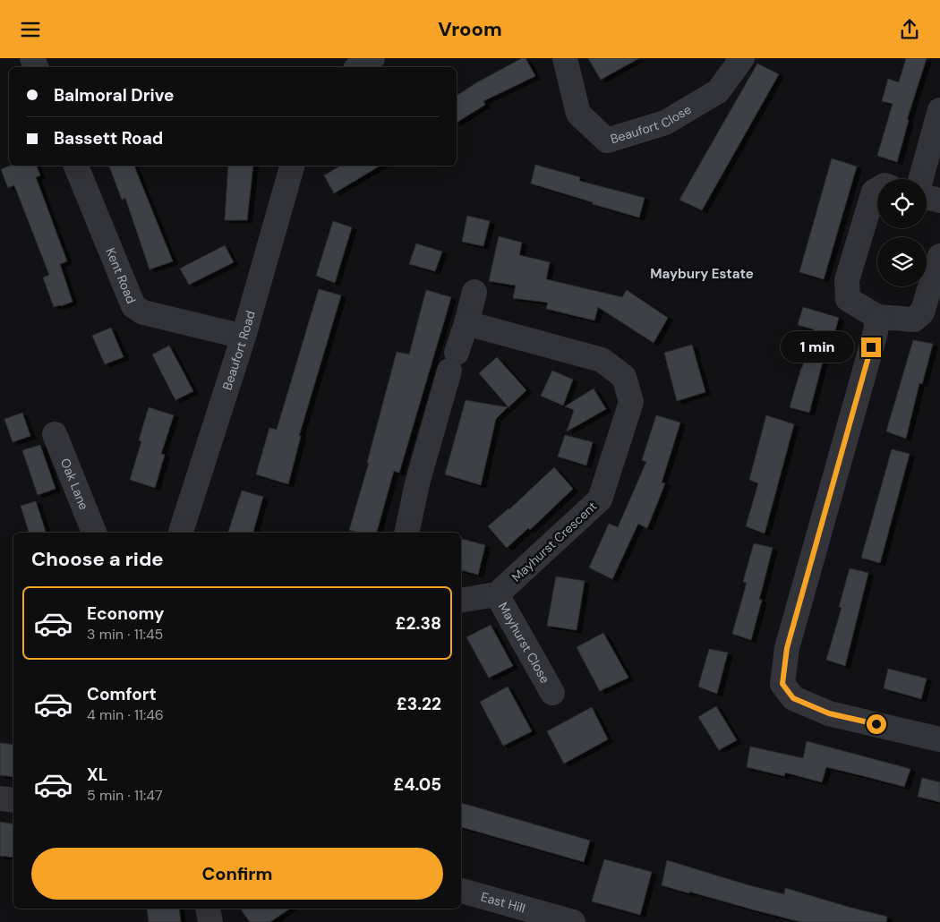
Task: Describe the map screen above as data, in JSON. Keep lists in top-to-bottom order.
{
  "streets": {
    "street": [
      "Beaufort Close",
      "Kent Road",
      "Beaufort Road",
      "Oak Lane",
      "Mayhurst Crescent",
      "Mayhurst Close",
      "East Hill"
    ]
  },
  "crossings": [
    ["Kent Road", "Beaufort Road"],
    ["Mayhurst Crescent", "Mayhurst Close"]
  ],
  "districts": ["Maybury Estate"],
  "page": {
    "header": "Vroom",
    "banner": ["Balmoral Drive", "Bassett Road"],
    "bubble": "1 min",
    "heading": "Choose a ride",
    "list": [
      {
        "name": "Economy",
        "note": "3 min · 11:45",
        "value": "£2.38"
      },
      {
        "name": "Comfort",
        "note": "4 min · 11:46",
        "value": "£3.22"
      },
      {
        "name": "XL",
        "note": "5 min · 11:47",
        "value": "£4.05"
      }
    ],
    "buttons": "Confirm"
  }
}
